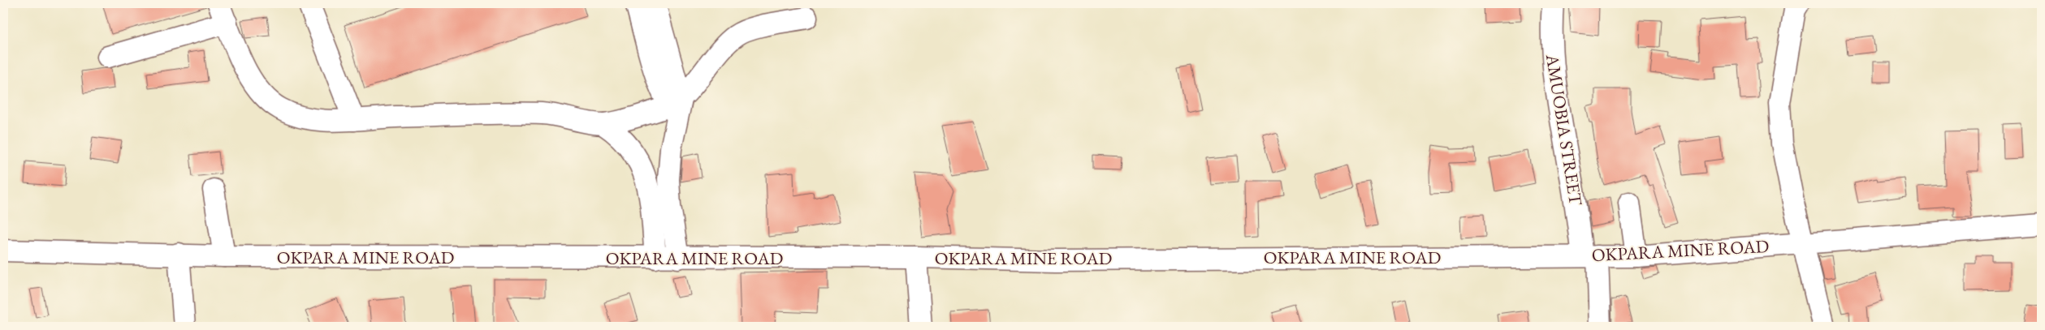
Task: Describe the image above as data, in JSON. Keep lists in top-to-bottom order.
{
  "streets": {
    "street": ["AMUOBIA STREET", "OKPARA MINE ROAD"]
  },
  "crossings": [
    ["AMUOBIA STREET", "OKPARA MINE ROAD"]
  ]
}
